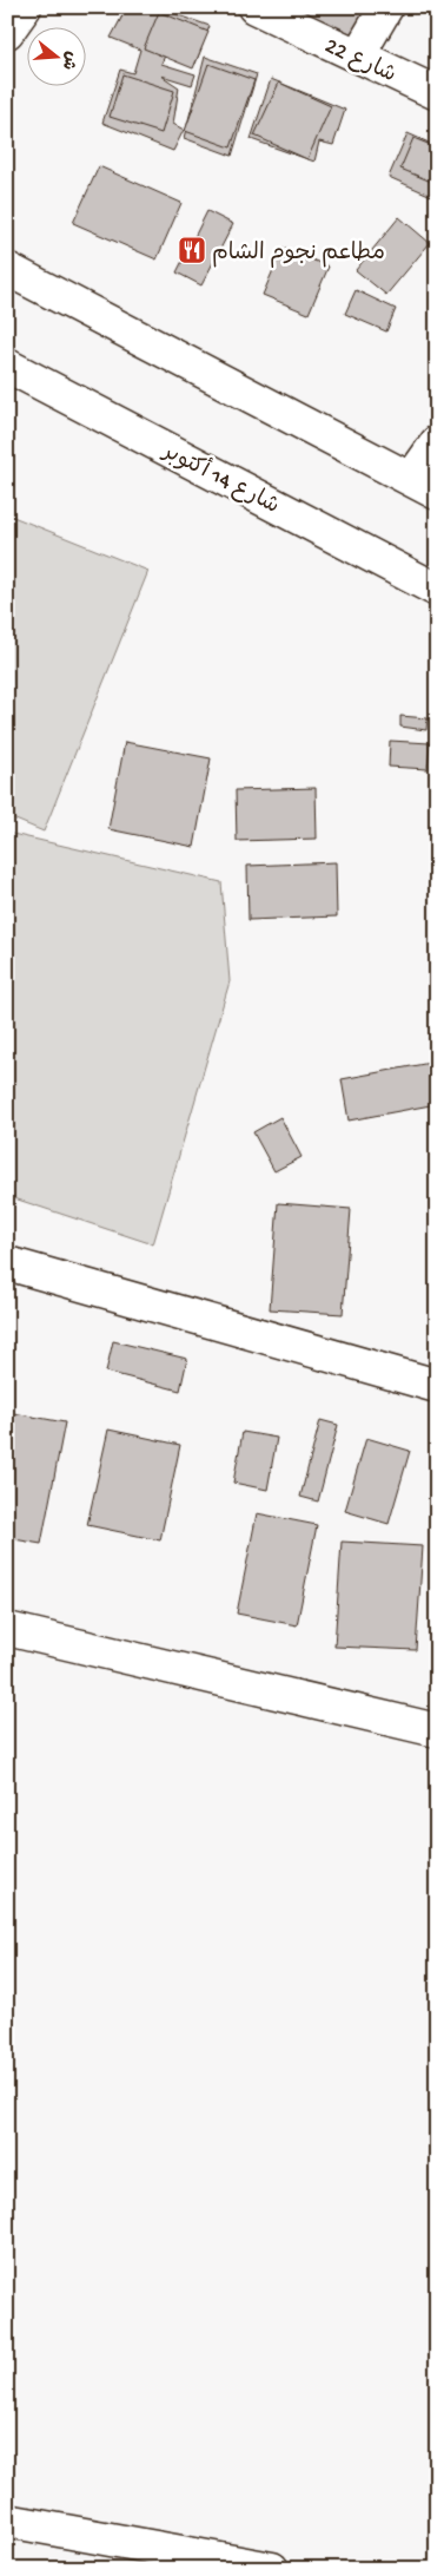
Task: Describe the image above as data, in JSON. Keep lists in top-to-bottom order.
{
  "streets": {
    "street": ["شارع 22", "شارع 14 أكتوبر"]
  },
  "places": {
    "restaurant": ["مطاعم نجوم الشام"]
  },
  "north": "right"
}
